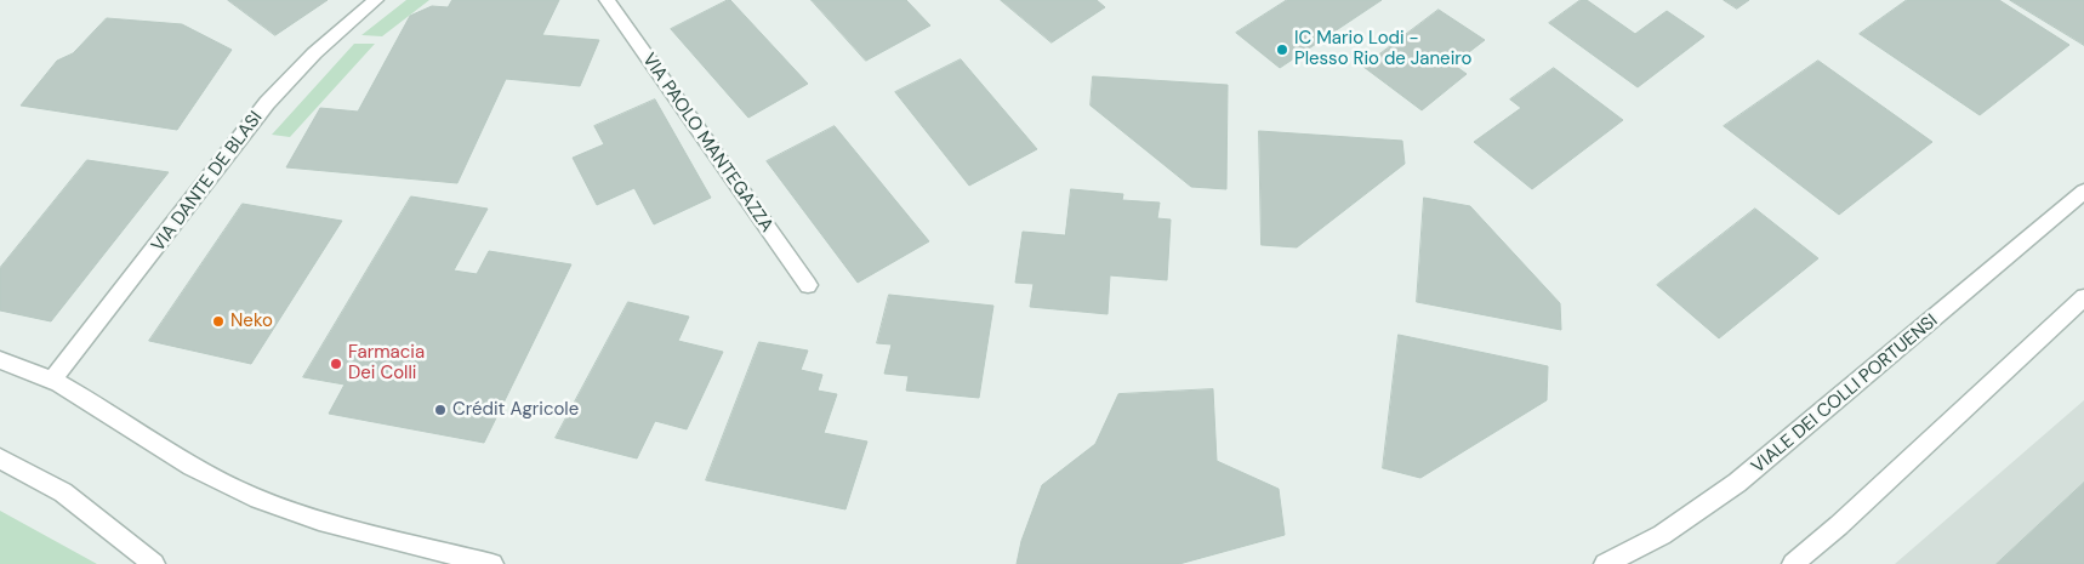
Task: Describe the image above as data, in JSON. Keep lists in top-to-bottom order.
{
  "streets": {
    "street": ["VIA PAOLO MANTEGAZZA", "VIA DANTE DE BLASI", "VIALE DEI COLLI PORTUENSI"]
  },
  "places": [
    "IC Mario Lodi - Plesso Rio de Janeiro",
    "Neko",
    "Farmacia Dei Colli",
    "Crédit Agricole"
  ]
}
